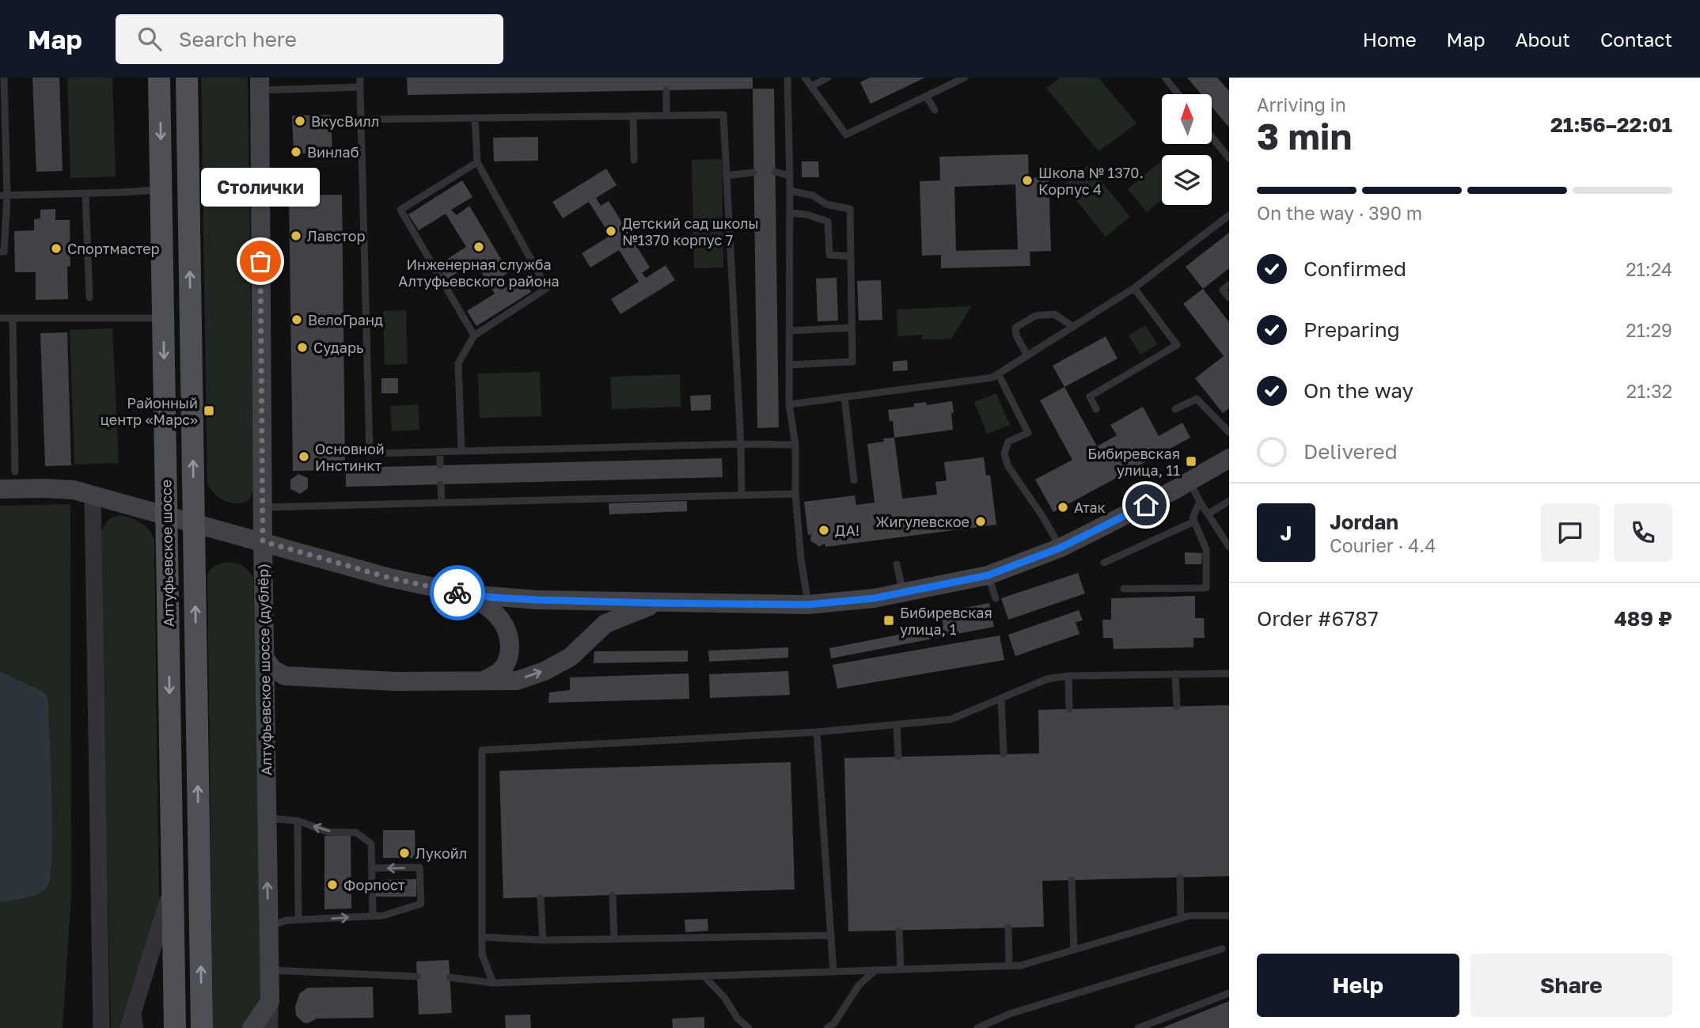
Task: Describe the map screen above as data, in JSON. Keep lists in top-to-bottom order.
{
  "streets": {
    "main road": ["Алтуфьевское шоссе", "Алтуфьевское шоссе (дублёр)"]
  },
  "places": {
    "other": [
      "ВкусВилл",
      "Винлаб",
      "Школа № 1370. Корпус 4",
      "Детский сад школы №1370 корпус 7",
      "Лавстор",
      "Инженерная служба Алтуфьевского района",
      "Спортмастер",
      "Столички",
      "ВелоГранд",
      "Сударь",
      "Основной Инстинкт",
      "Атак",
      "Жигулевское",
      "ДА!",
      "Лукойл",
      "Форпост"
    ],
    "transit": ["Районный центр «Марс»", "Бибиревская улица, 11", "Бибиревская улица, 1"]
  },
  "north": "top",
  "page": {
    "header": "Map",
    "search": "Search here",
    "nav": [
      "Home",
      "Map",
      "About",
      "Contact"
    ],
    "heading": ["3 min", "Arriving in", "21:56–22:01"],
    "panel": [
      "Jordan",
      "Courier · 4.4",
      "Order #6787",
      "489 ₽"
    ],
    "bubble": "Столички",
    "bar": "On the way · 390 m",
    "list": [
      ["Confirmed", "21:24"],
      ["Preparing", "21:29"],
      ["On the way", "21:32"],
      "Delivered"
    ],
    "round": "J",
    "buttons": ["Help", "Share"]
  }
}
